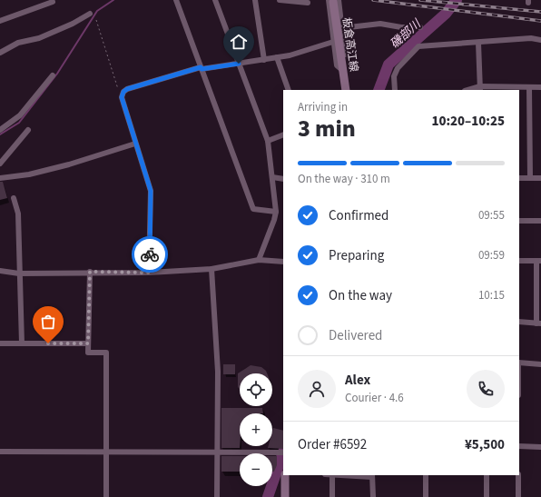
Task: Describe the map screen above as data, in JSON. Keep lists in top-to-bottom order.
{
  "streets": {
    "main road": ["板倉高江線"]
  },
  "water": ["磯部川"],
  "page": {
    "heading": ["3 min", "Arriving in", "10:20–10:25"],
    "panel": [
      "Alex",
      "Courier · 4.6",
      "Order #6592",
      "¥5,500"
    ],
    "bar": "On the way · 310 m",
    "list": [
      ["Confirmed", "09:55"],
      ["Preparing", "09:59"],
      ["On the way", "10:15"],
      "Delivered"
    ],
    "map_buttons": ["+", "−"]
  }
}
